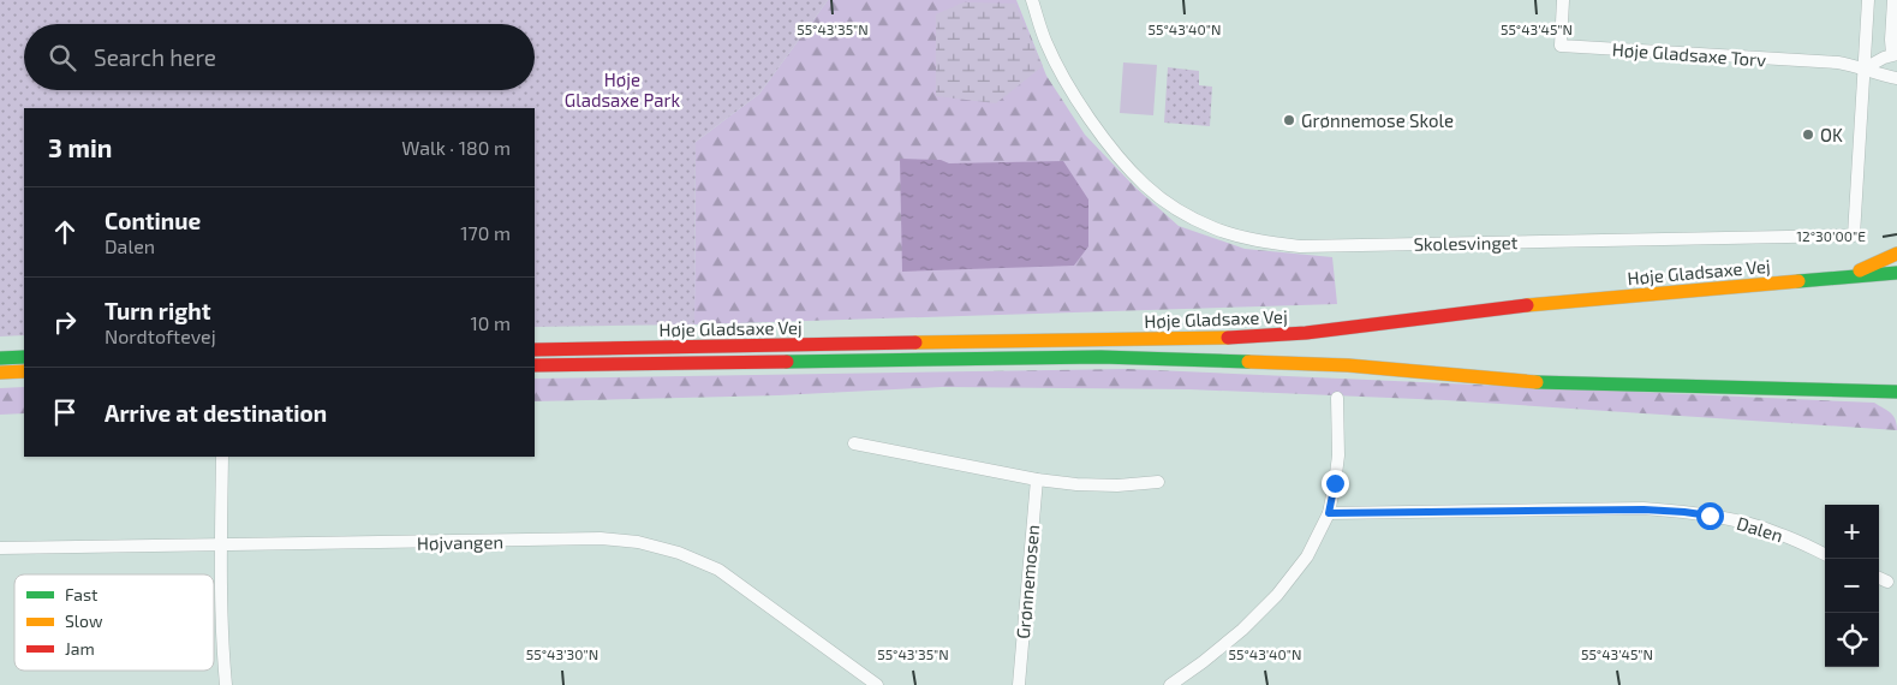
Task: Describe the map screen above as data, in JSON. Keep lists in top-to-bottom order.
{
  "streets": {
    "street": [
      "Høje Gladsaxe Torv",
      "Skolesvinget",
      "Høje Gladsaxe Vej",
      "Dalen",
      "Højvangen",
      "Grønnemosen"
    ]
  },
  "crossings": [
    ["Høje Gladsaxe Torv", "Skolesvinget"]
  ],
  "parks": ["Høje Gladsaxe Park"],
  "places": ["Grønnemose Skole", "OK"],
  "legend": ["Fast", "Slow", "Jam"],
  "page": {
    "search": "Search here",
    "heading": ["3 min", "Walk · 180 m"],
    "list": [
      ["Continue", "Dalen", "170 m"],
      ["Turn right", "Nordtoftevej", "10 m"],
      "Arrive at destination"
    ],
    "map_buttons": ["+", "−"]
  },
  "coordinates": [
    "55°43'35\"N",
    "55°43'40\"N",
    "55°43'45\"N",
    "12°30'00\"E",
    "55°43'30\"N"
  ]
}
